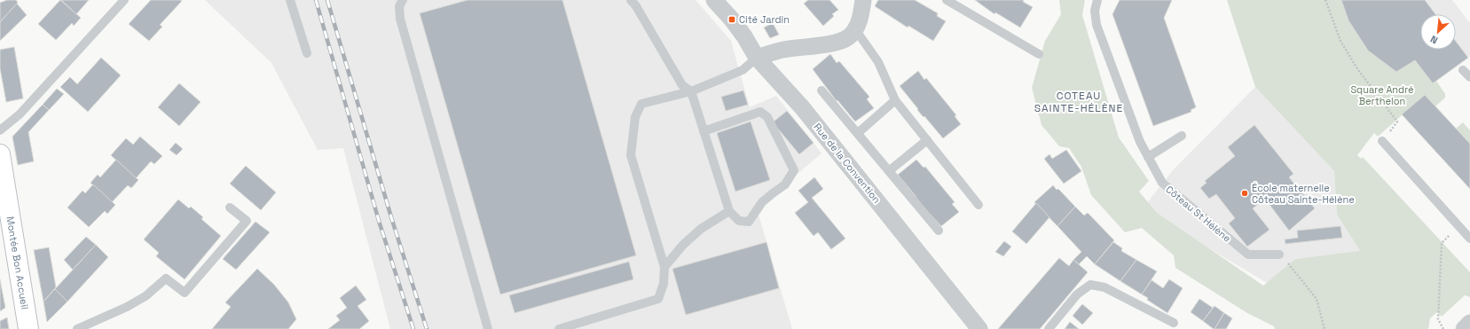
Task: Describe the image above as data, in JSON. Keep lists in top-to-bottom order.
{
  "streets": {
    "main road": ["Montée Bon Accueil"],
    "street": ["Rue de la Convention"],
    "lane": ["Côteau St Hélène"]
  },
  "districts": ["COTEAU SAINTE-HÉLÈNE"],
  "parks": ["Square André Berthelon"],
  "places": {
    "transit": ["Cité Jardin"],
    "other": ["École maternelle Côteau Sainte-Hélène"]
  },
  "north": "bottom left"
}
